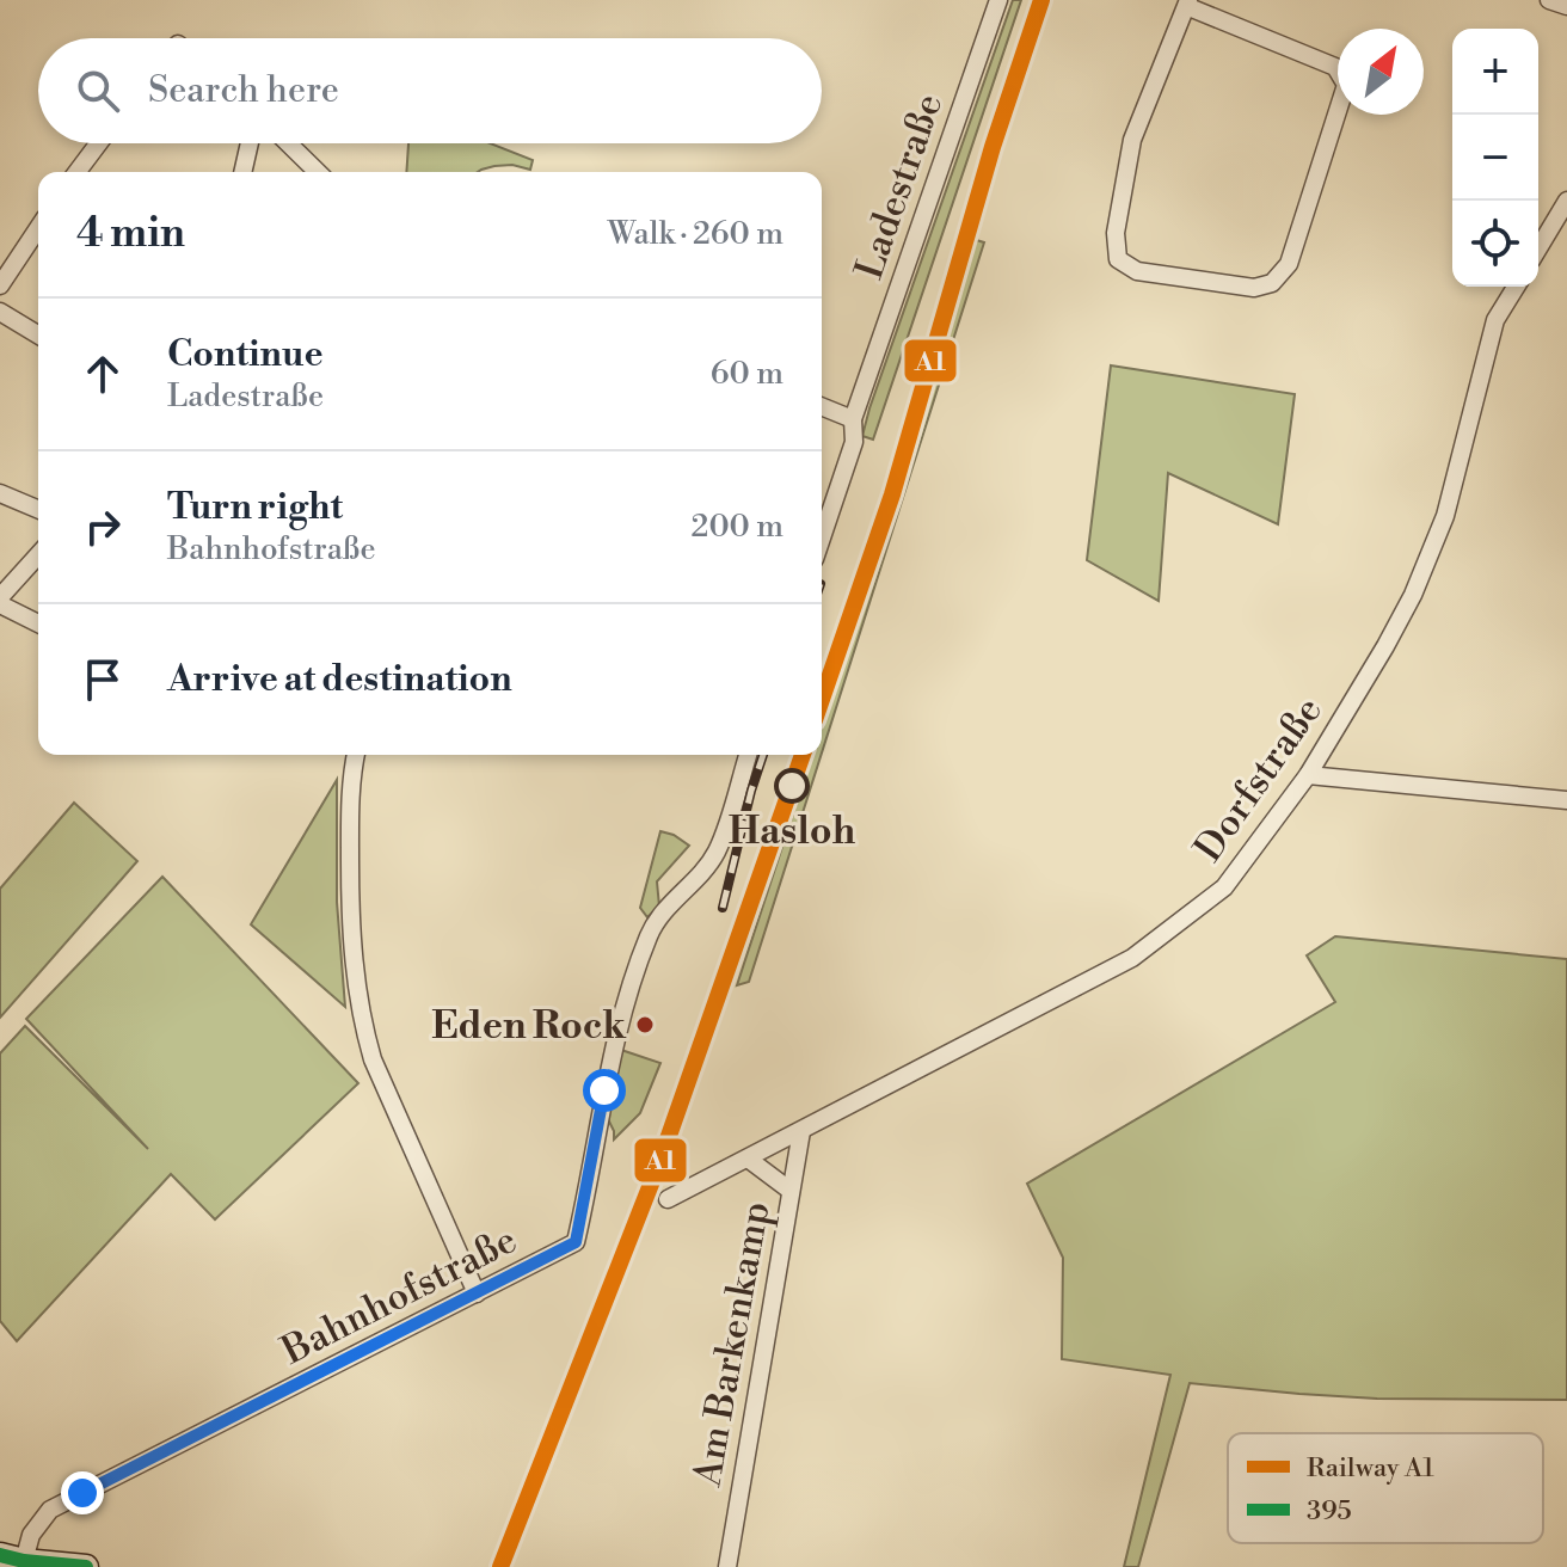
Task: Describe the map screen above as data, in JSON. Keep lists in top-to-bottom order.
{
  "streets": {
    "street": [
      "Ladestraße",
      "Dorfstraße",
      "Bahnhofstraße",
      "Am Barkenkamp"
    ]
  },
  "crossings": [
    ["Dorfstraße", "Am Barkenkamp"]
  ],
  "places": ["Hasloh", "Eden Rock"],
  "lines": ["rail line A1", "transit line 395"],
  "legend": ["Railway A1", "395"],
  "north": "top right",
  "page": {
    "map_buttons": ["+", "−"],
    "search": "Search here",
    "heading": ["4 min", "Walk · 260 m"],
    "list": [
      ["Continue", "Ladestraße", "60 m"],
      ["Turn right", "Bahnhofstraße", "200 m"],
      "Arrive at destination"
    ]
  }
}
